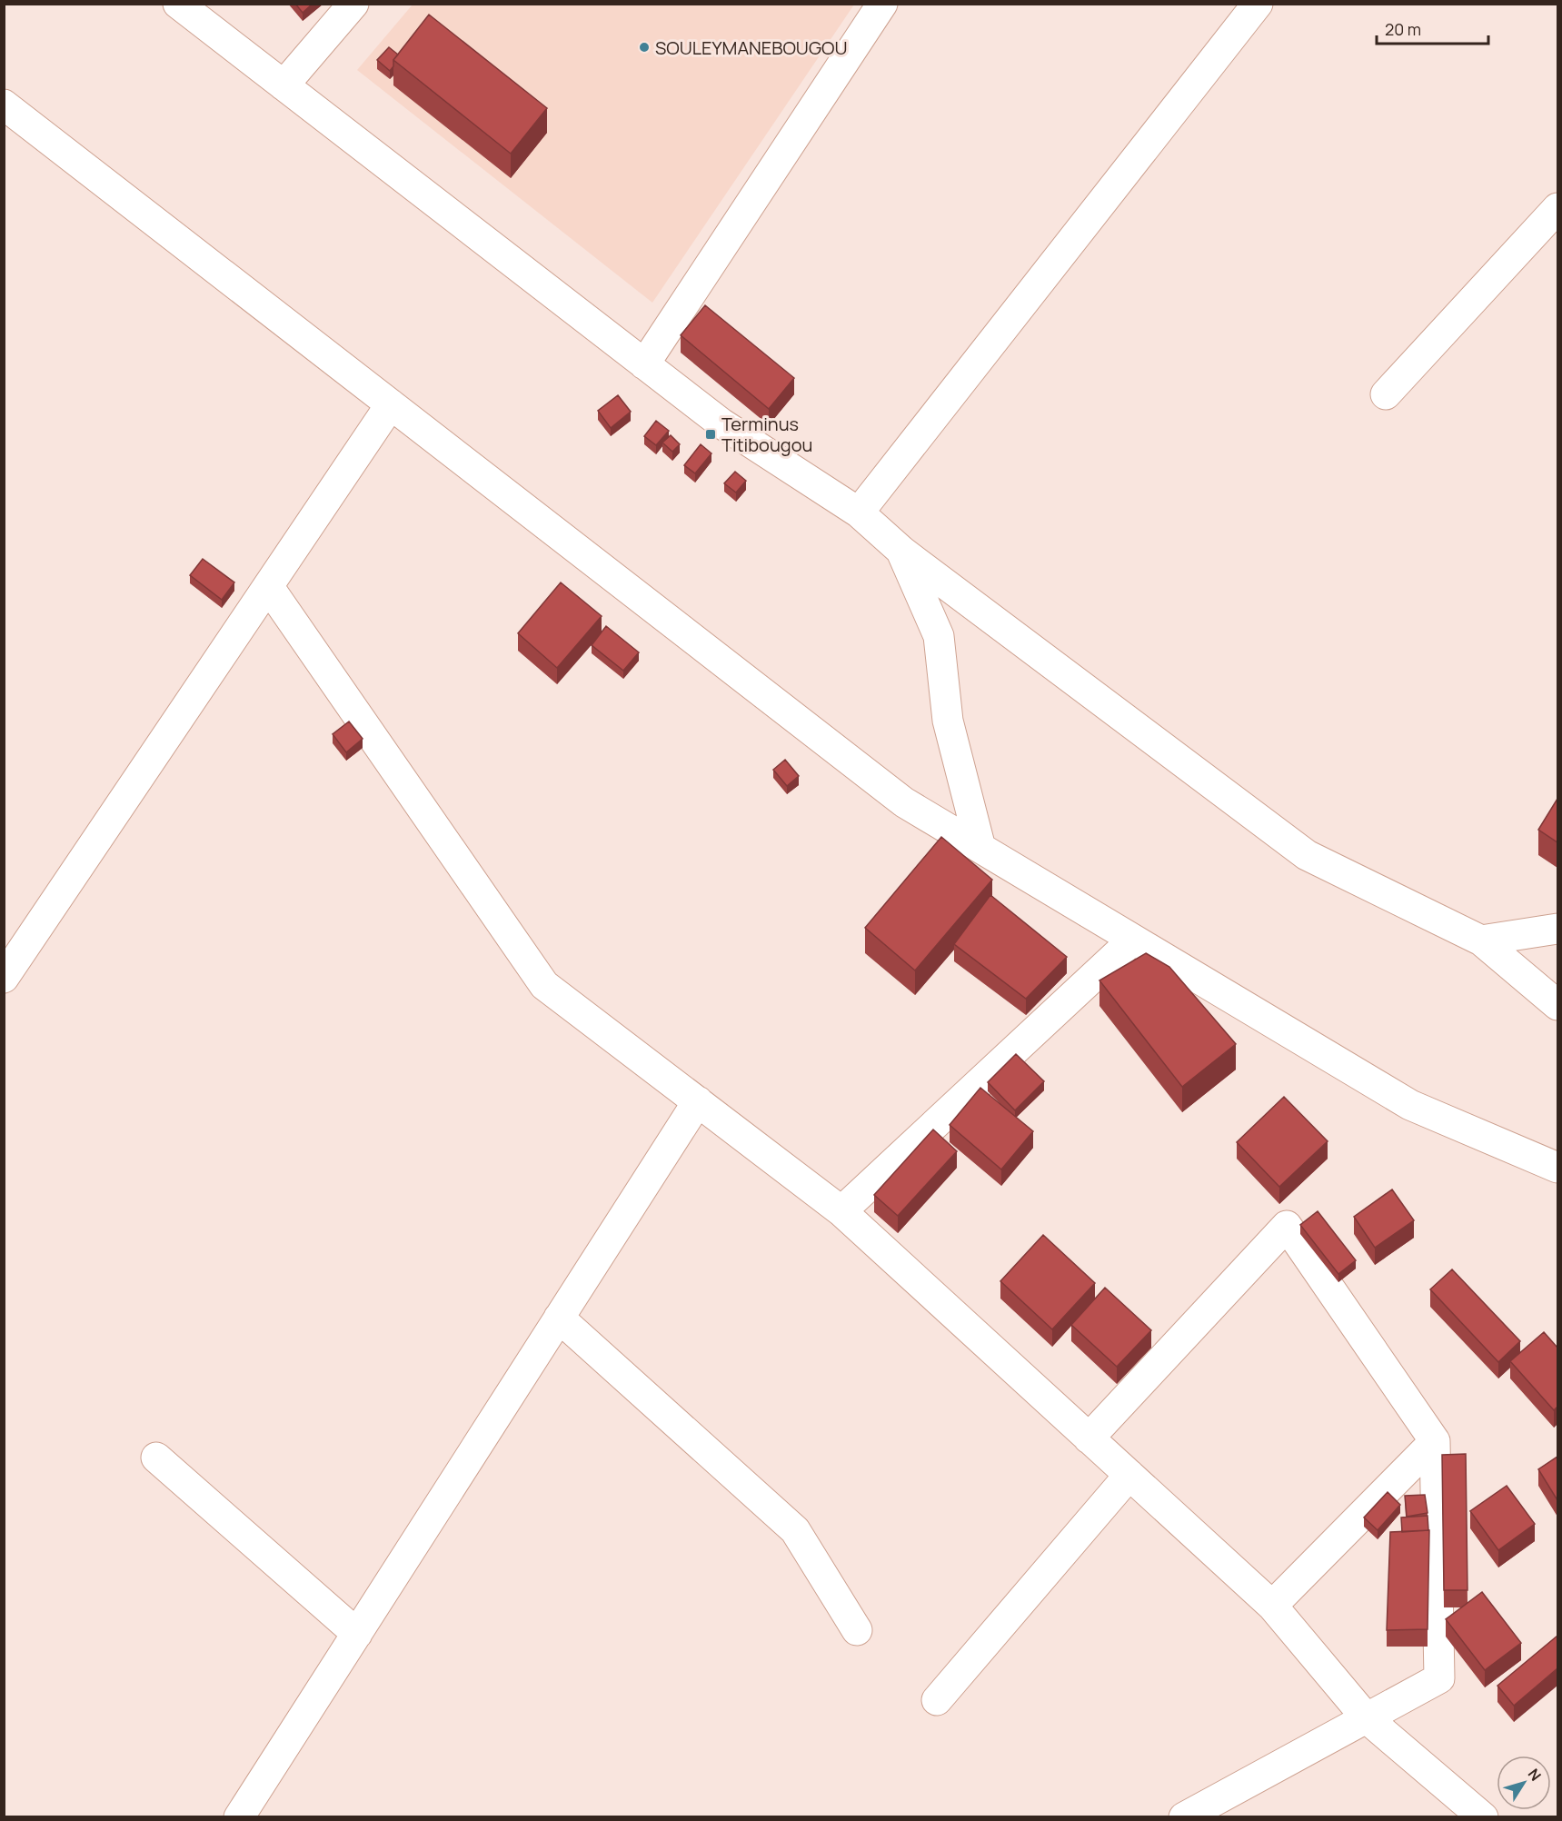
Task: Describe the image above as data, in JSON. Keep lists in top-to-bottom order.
{
  "places": {
    "other": ["SOULEYMANEBOUGOU"],
    "transit": ["Terminus Titibougou"]
  },
  "scale_bar": "20 m",
  "north": "top right"
}
